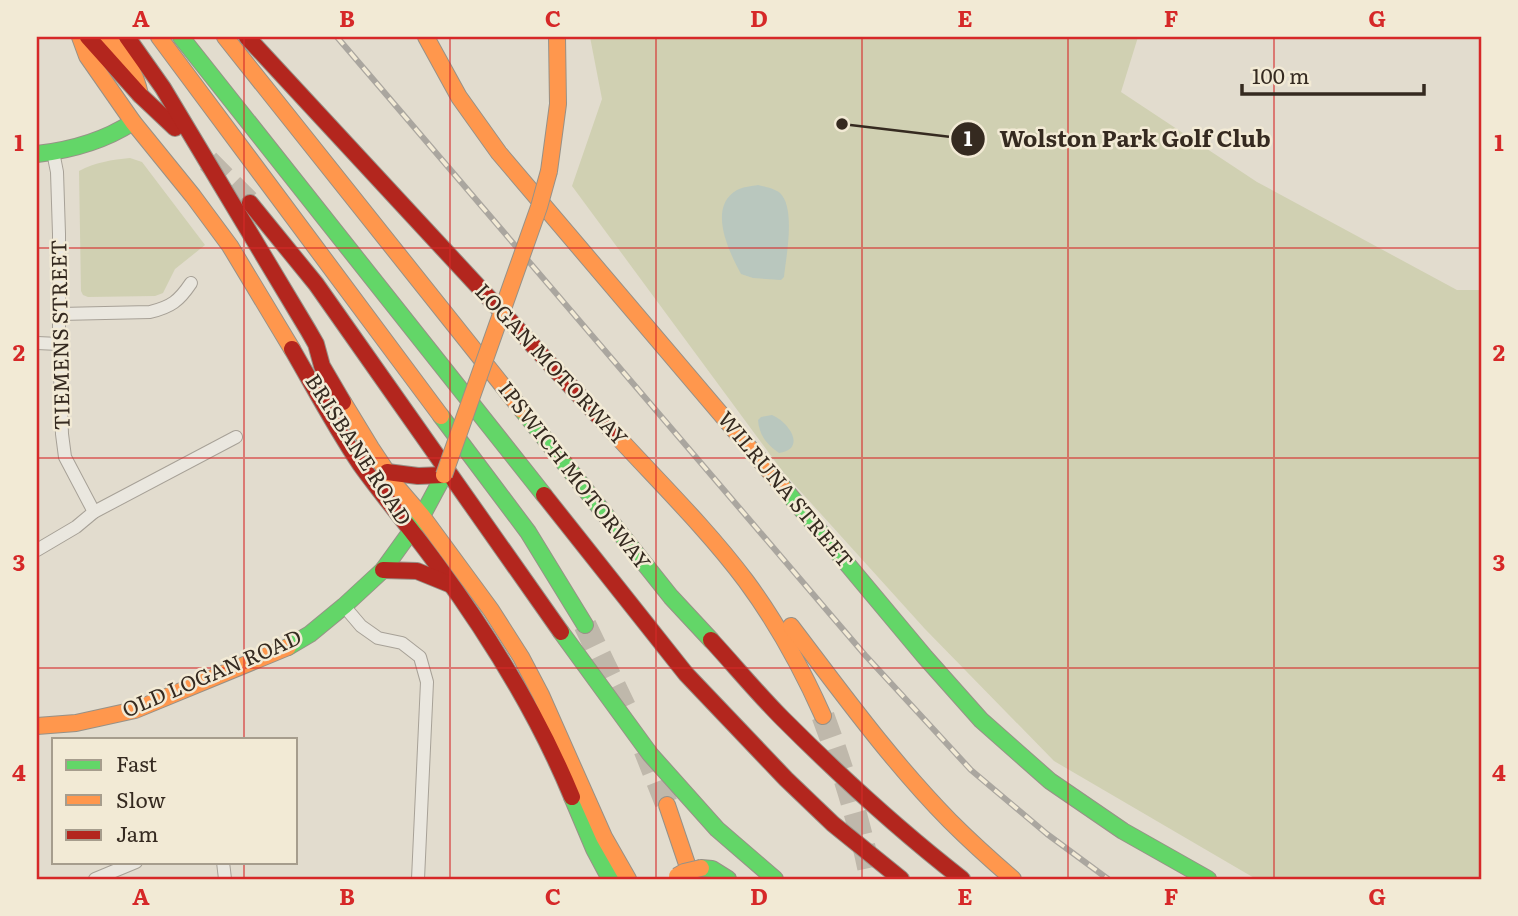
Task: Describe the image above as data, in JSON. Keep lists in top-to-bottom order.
{
  "streets": {
    "main road": [
      "LOGAN MOTORWAY",
      "BRISBANE ROAD",
      "IPSWICH MOTORWAY",
      "WILRUNA STREET",
      "OLD LOGAN ROAD"
    ],
    "street": ["TIEMENS STREET"]
  },
  "crossings": [
    ["BRISBANE ROAD", "OLD LOGAN ROAD"]
  ],
  "places": ["Wolston Park Golf Club"],
  "legend": ["Fast", "Slow", "Jam"],
  "scale_bar": "100 m",
  "grid": {
    "columns": [
      "A",
      "B",
      "C",
      "D",
      "E",
      "F",
      "G"
    ],
    "rows": [
      "1",
      "2",
      "3",
      "4"
    ]
  }
}
